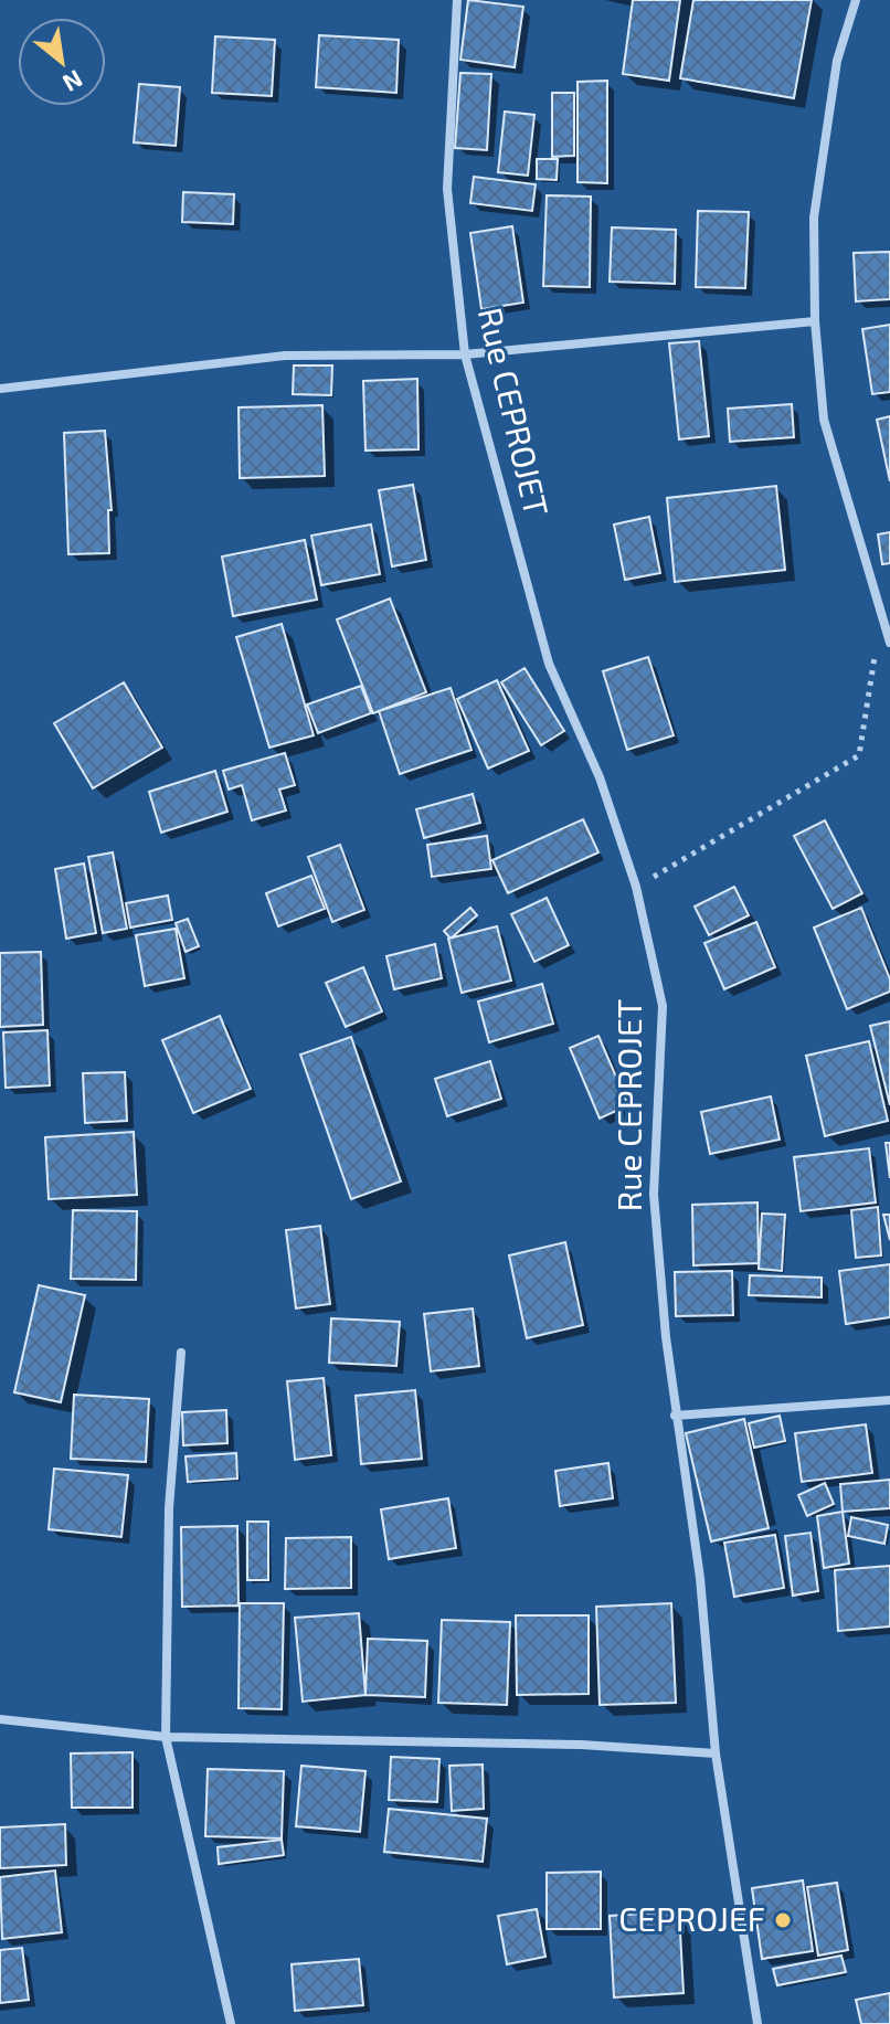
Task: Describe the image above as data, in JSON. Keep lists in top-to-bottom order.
{
  "streets": {
    "street": ["Rue CEPROJET"]
  },
  "places": ["CEPROJEF"],
  "north": "bottom right"
}
